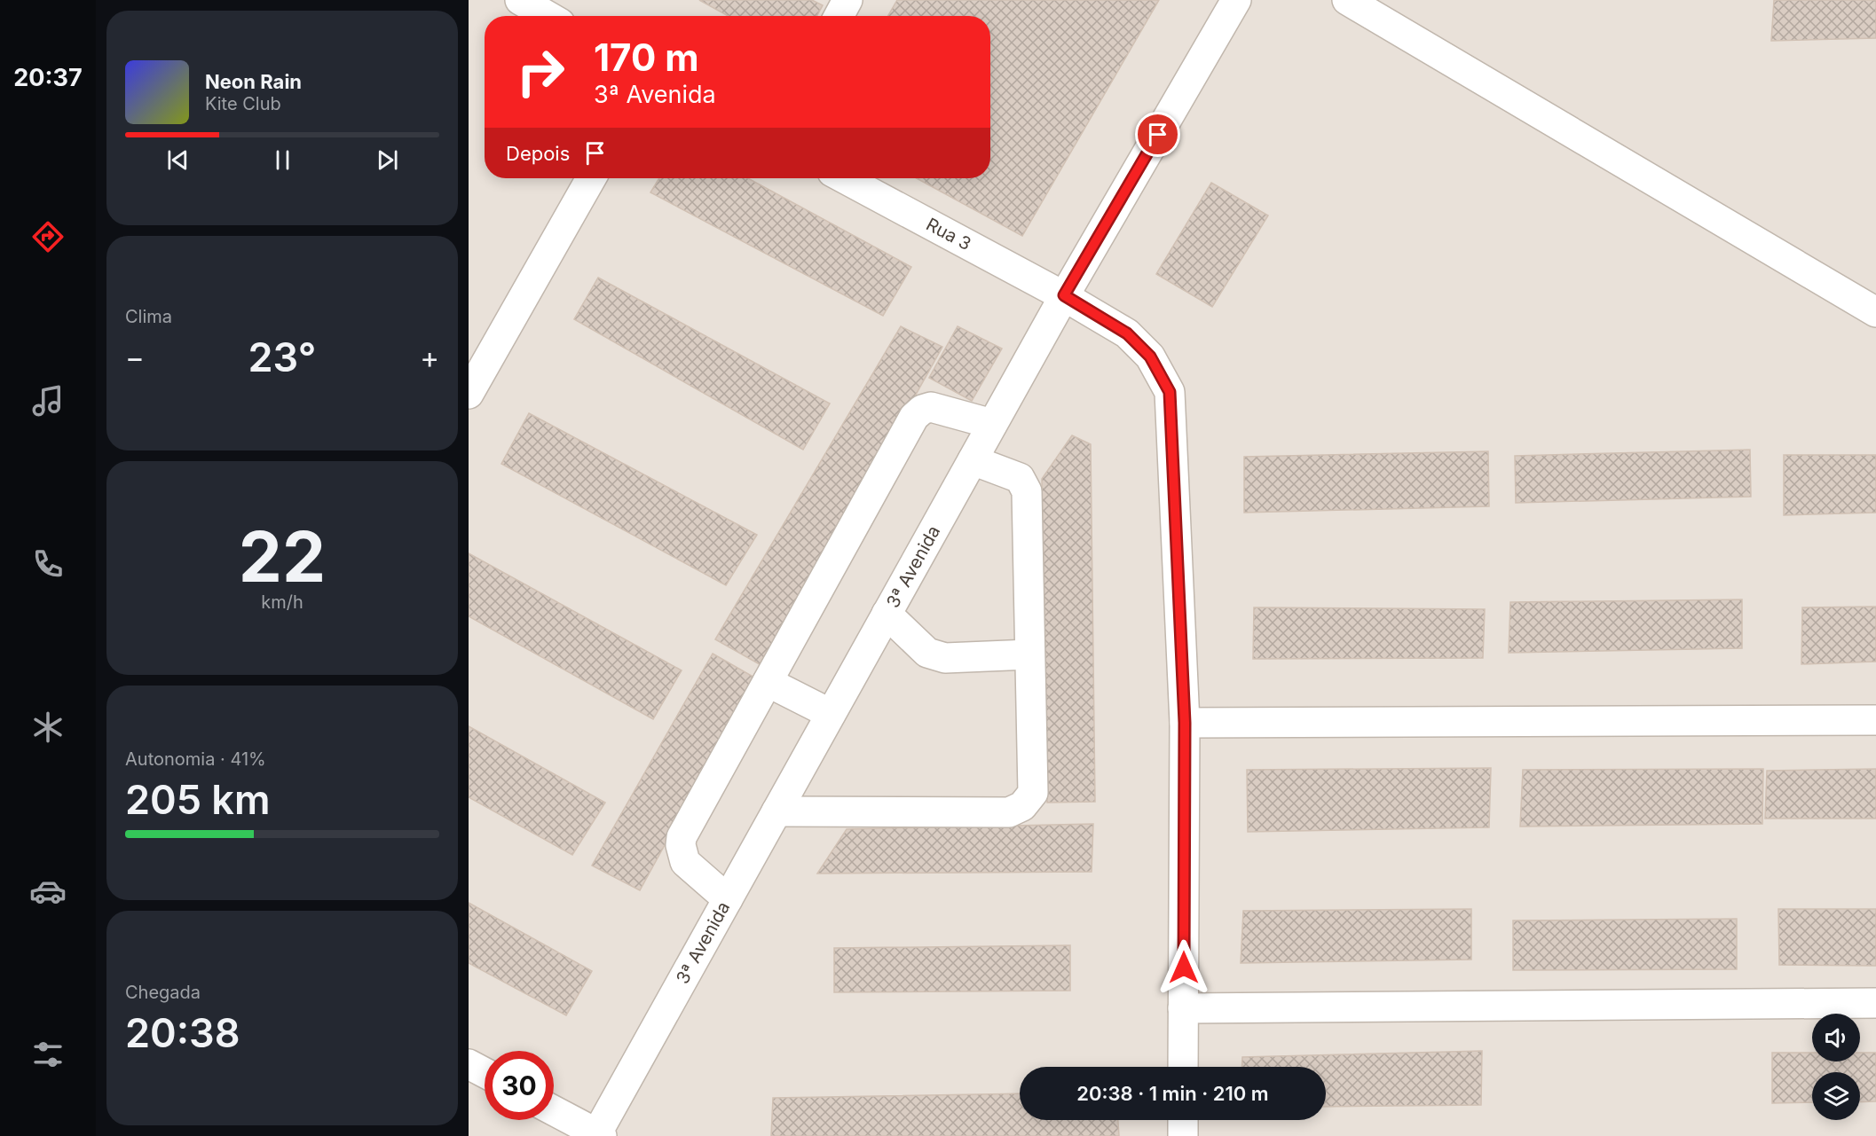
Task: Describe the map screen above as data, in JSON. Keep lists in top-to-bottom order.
{
  "streets": {
    "street": ["Rua 3", "3ª Avenida"]
  },
  "crossings": [
    ["Rua 3", "3ª Avenida"]
  ],
  "page": {
    "tabs": "20:37",
    "turn": ["170 m", "3ª Avenida"],
    "song": ["Neon Rain", "Kite Club"],
    "then": "Depois",
    "tile": [
      "Clima",
      ["22", "km/h"],
      ["Autonomia · 41%", "205 km"],
      ["Chegada", "20:38"]
    ],
    "heat": ["−", "23°", "+"],
    "limit": "30",
    "trip": "20:38 · 1 min · 210 m"
  }
}
